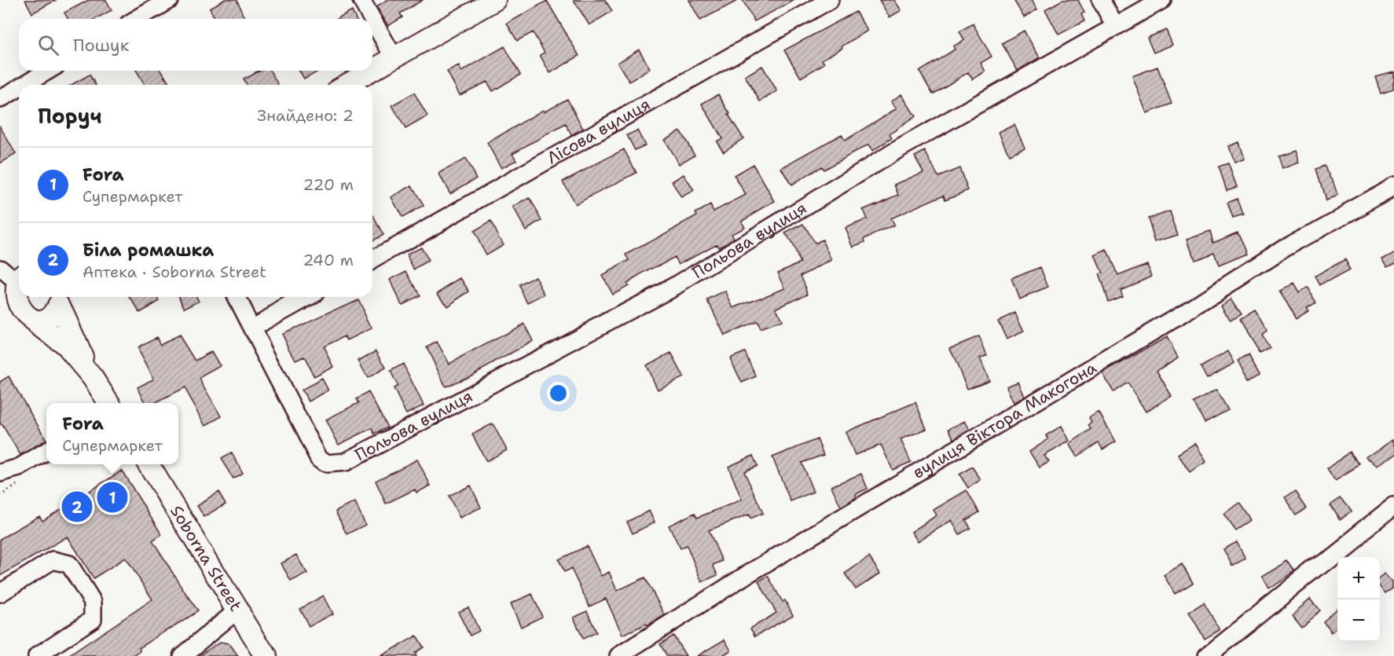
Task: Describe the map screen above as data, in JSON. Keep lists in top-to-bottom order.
{
  "streets": {
    "main road": ["Soborna Street"],
    "street": ["Лісова вулиця", "Польова вулиця", "вулиця Віктора Макогона"]
  },
  "page": {
    "search": "Пошук",
    "heading": ["Поруч", "Знайдено: 2"],
    "list": [
      {
        "mark": "1",
        "name": "Fora",
        "note": "Супермаркет",
        "value": "220 m"
      },
      {
        "mark": "2",
        "name": "Біла ромашка",
        "note": "Аптека · Soborna Street",
        "value": "240 m"
      }
    ],
    "popup": ["Fora", "Супермаркет"],
    "pins": ["1", "2"],
    "map_buttons": ["+", "−"]
  }
}
